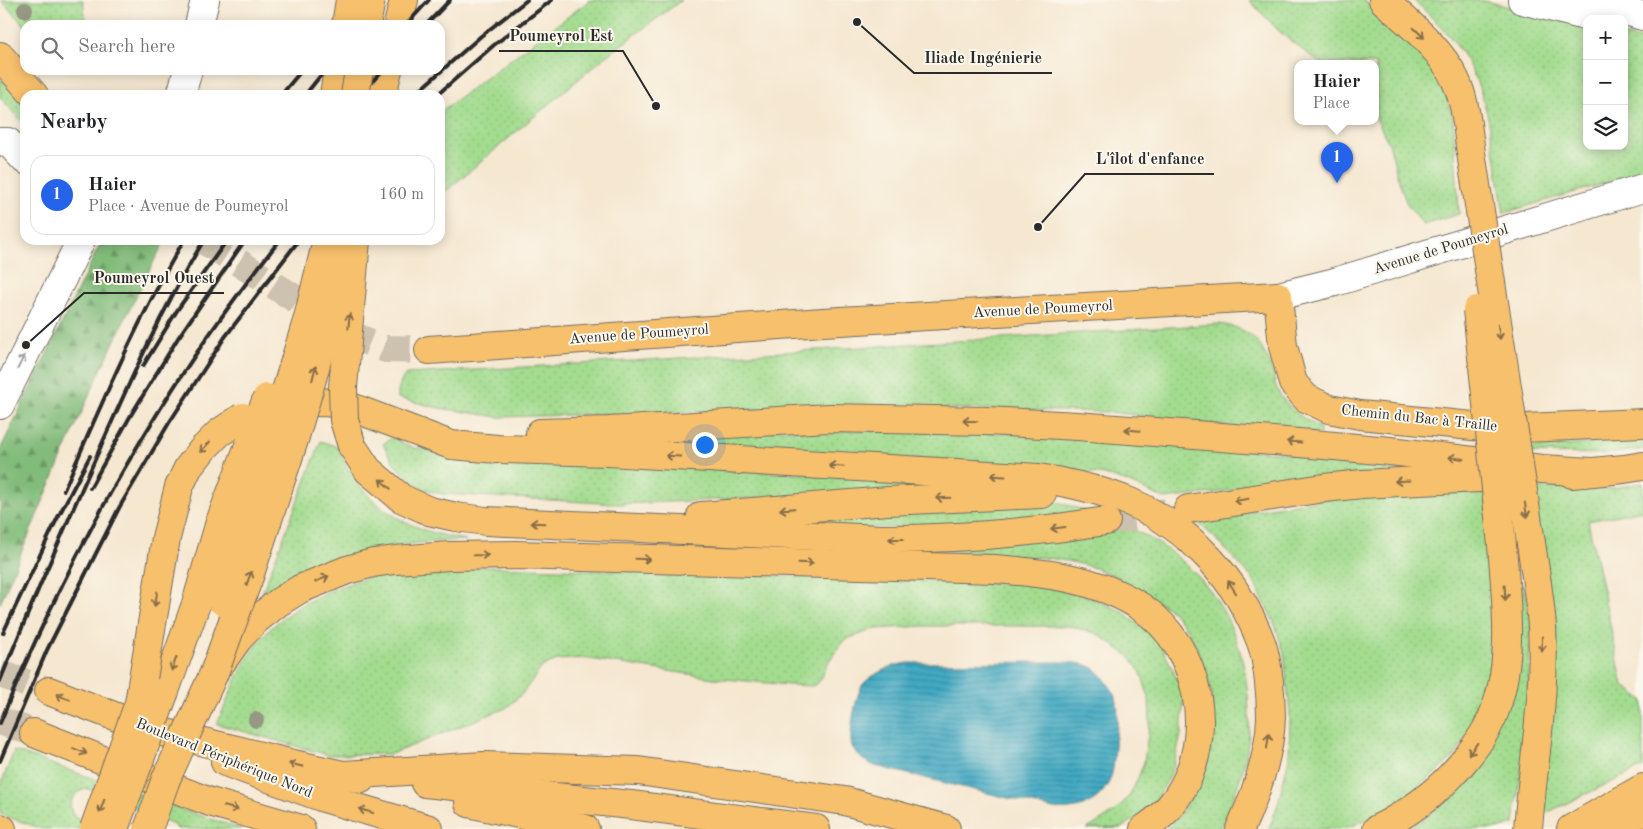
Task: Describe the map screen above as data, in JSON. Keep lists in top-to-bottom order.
{
  "streets": {
    "main road": ["Avenue de Poumeyrol", "Chemin du Bac à Traille", "Boulevard Périphérique Nord"]
  },
  "crossings": [
    ["Avenue de Poumeyrol", "Chemin du Bac à Traille"]
  ],
  "places": [
    "Iliade Ingénierie",
    "Poumeyrol Est",
    "L'îlot d'enfance",
    "Poumeyrol Ouest"
  ],
  "page": {
    "map_buttons": ["+", "−"],
    "search": "Search here",
    "popup": ["Haier", "Place"],
    "heading": "Nearby",
    "pins": "1",
    "list": [
      {
        "mark": "1",
        "name": "Haier",
        "note": "Place · Avenue de Poumeyrol",
        "value": "160 m"
      }
    ]
  }
}
